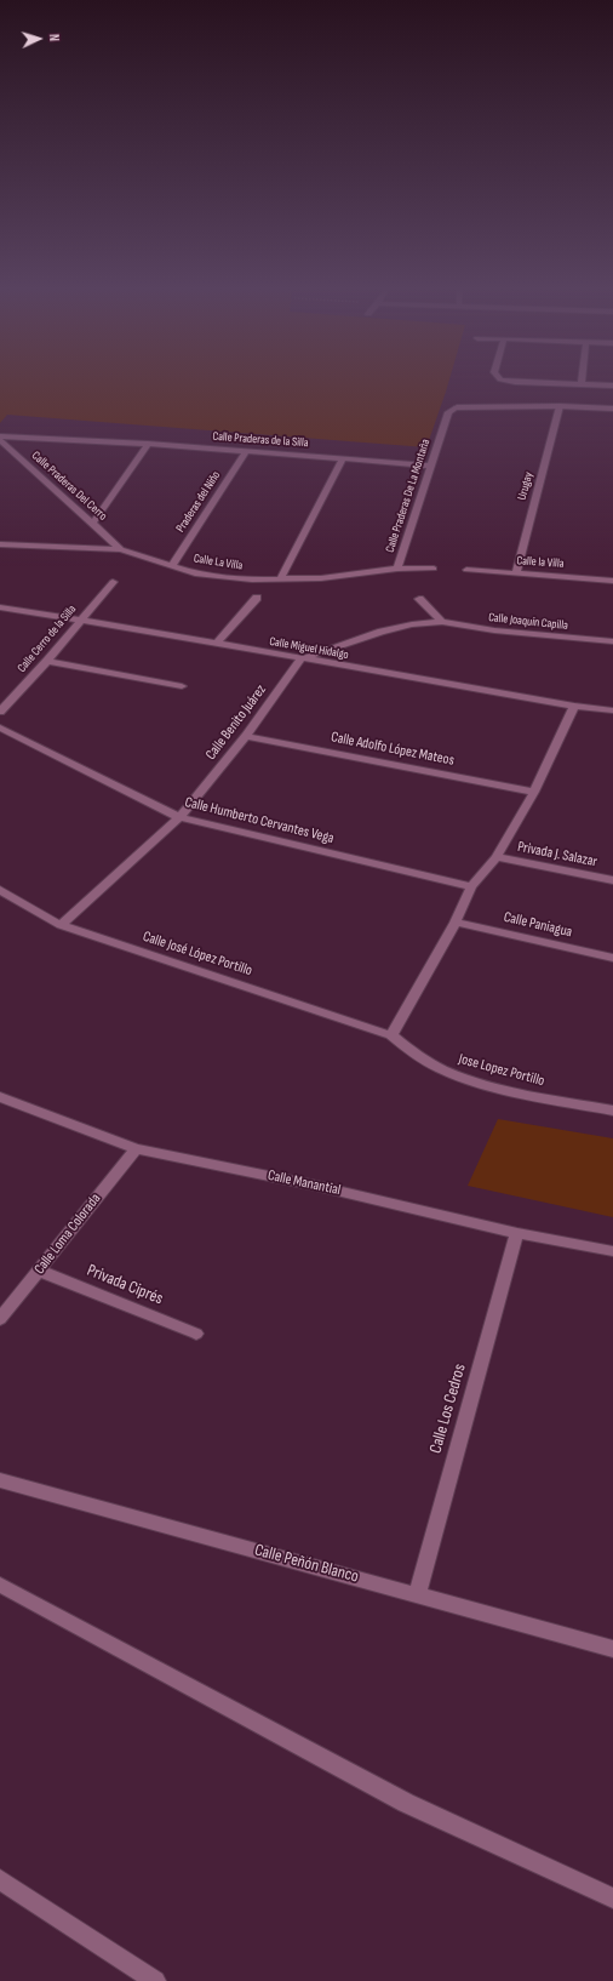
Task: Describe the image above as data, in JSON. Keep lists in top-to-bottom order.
{
  "streets": {
    "street": [
      "Calle Praderas de la Silla",
      "Calle Praderas Del Cerro",
      "Urugay",
      "Calle Praderas De La Montaña",
      "Praderas del Niño",
      "Calle La Villa",
      "Calle la Villa",
      "Calle Joaquín Capilla",
      "Calle Cerro de la Silla",
      "Calle Miguel Hidalgo",
      "Calle Benito Juárez",
      "Calle Adolfo López Mateos",
      "Calle Humberto Cervantes Vega",
      "Privada J. Salazar",
      "Calle Paniagua",
      "Calle José López Portillo",
      "Jose Lopez Portillo",
      "Calle Manantial",
      "Calle Loma Colorada",
      "Privada Ciprés",
      "Calle Los Cedros",
      "Calle Peñón Blanco"
    ]
  },
  "crossings": [
    ["Calle Praderas de la Silla", "Calle Praderas Del Cerro"],
    ["Calle Praderas de la Silla", "Calle Praderas De La Montaña"],
    ["Calle Praderas de la Silla", "Praderas del Niño"],
    ["Calle Praderas Del Cerro", "Calle La Villa"],
    ["Urugay", "Calle Praderas De La Montaña"],
    ["Urugay", "Calle la Villa"],
    ["Calle Praderas De La Montaña", "Calle La Villa"],
    ["Praderas del Niño", "Calle La Villa"],
    ["Calle Cerro de la Silla", "Calle Miguel Hidalgo"],
    ["Calle Miguel Hidalgo", "Calle Benito Juárez"],
    ["Calle Benito Juárez", "Calle Adolfo López Mateos"],
    ["Calle Benito Juárez", "Calle Humberto Cervantes Vega"],
    ["Calle Benito Juárez", "Calle José López Portillo"],
    ["Calle José López Portillo", "Jose Lopez Portillo"],
    ["Calle Manantial", "Calle Loma Colorada"],
    ["Calle Manantial", "Calle Los Cedros"],
    ["Calle Loma Colorada", "Privada Ciprés"],
    ["Calle Los Cedros", "Calle Peñón Blanco"]
  ],
  "north": "right"
}
